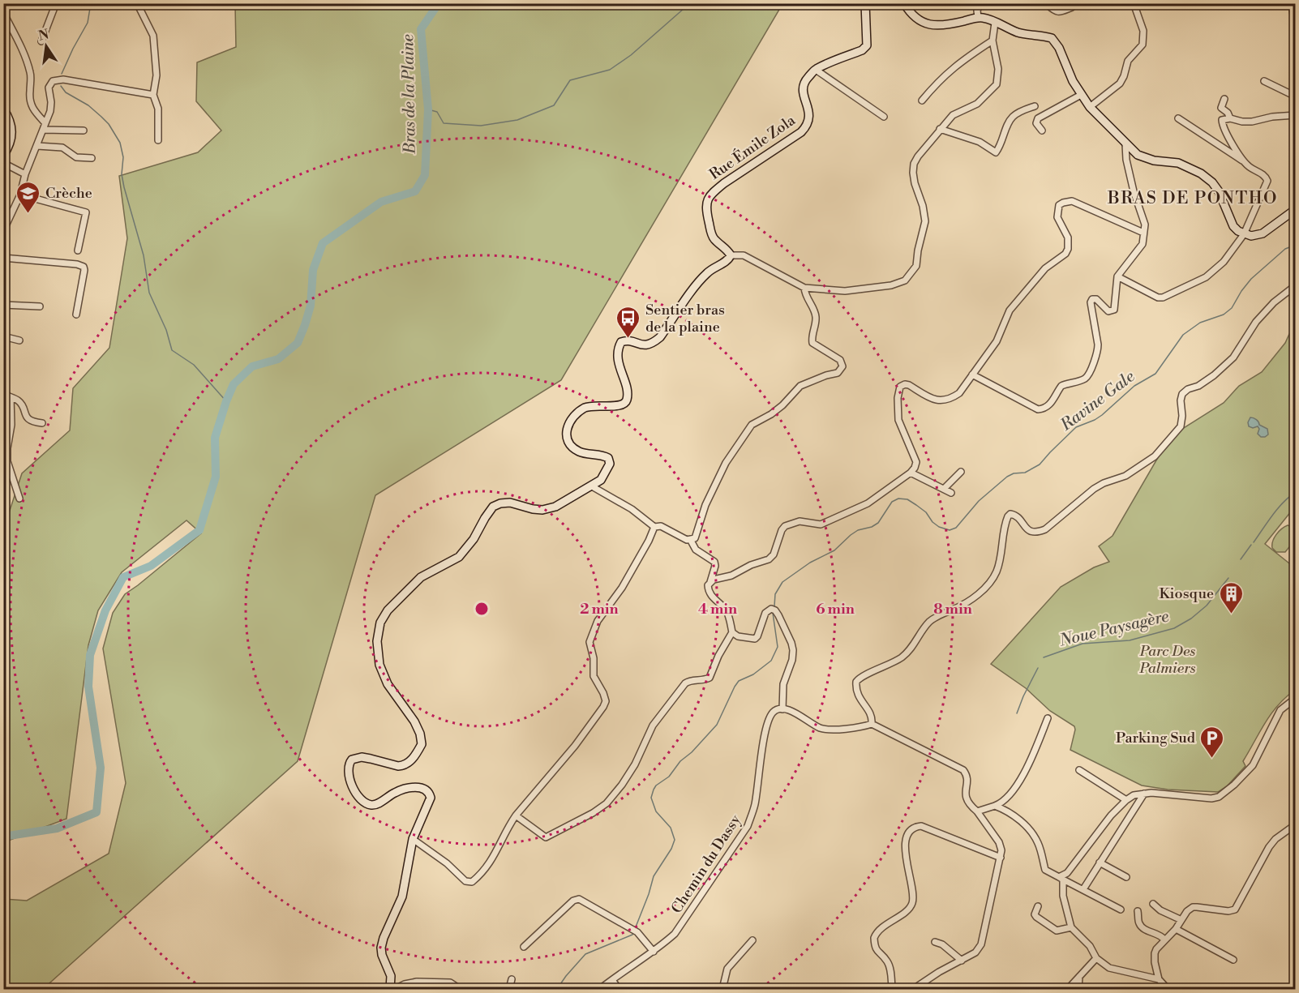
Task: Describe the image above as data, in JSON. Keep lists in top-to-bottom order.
{
  "streets": {
    "main road": ["Rue Émile Zola"],
    "street": ["Chemin du Dassy"]
  },
  "districts": ["BRAS DE PONTHO"],
  "water": ["Bras de la Plaine", "Ravine Gale", "Noue Paysagère"],
  "parks": ["Parc Des Palmiers"],
  "places": {
    "school or university": ["Crèche"],
    "bus stop": ["Sentier bras de la plaine"],
    "building": ["Kiosque"],
    "parking": ["Parking Sud"]
  },
  "north": "top",
  "rings": [
    "2 min",
    "4 min",
    "6 min",
    "8 min"
  ]
}
